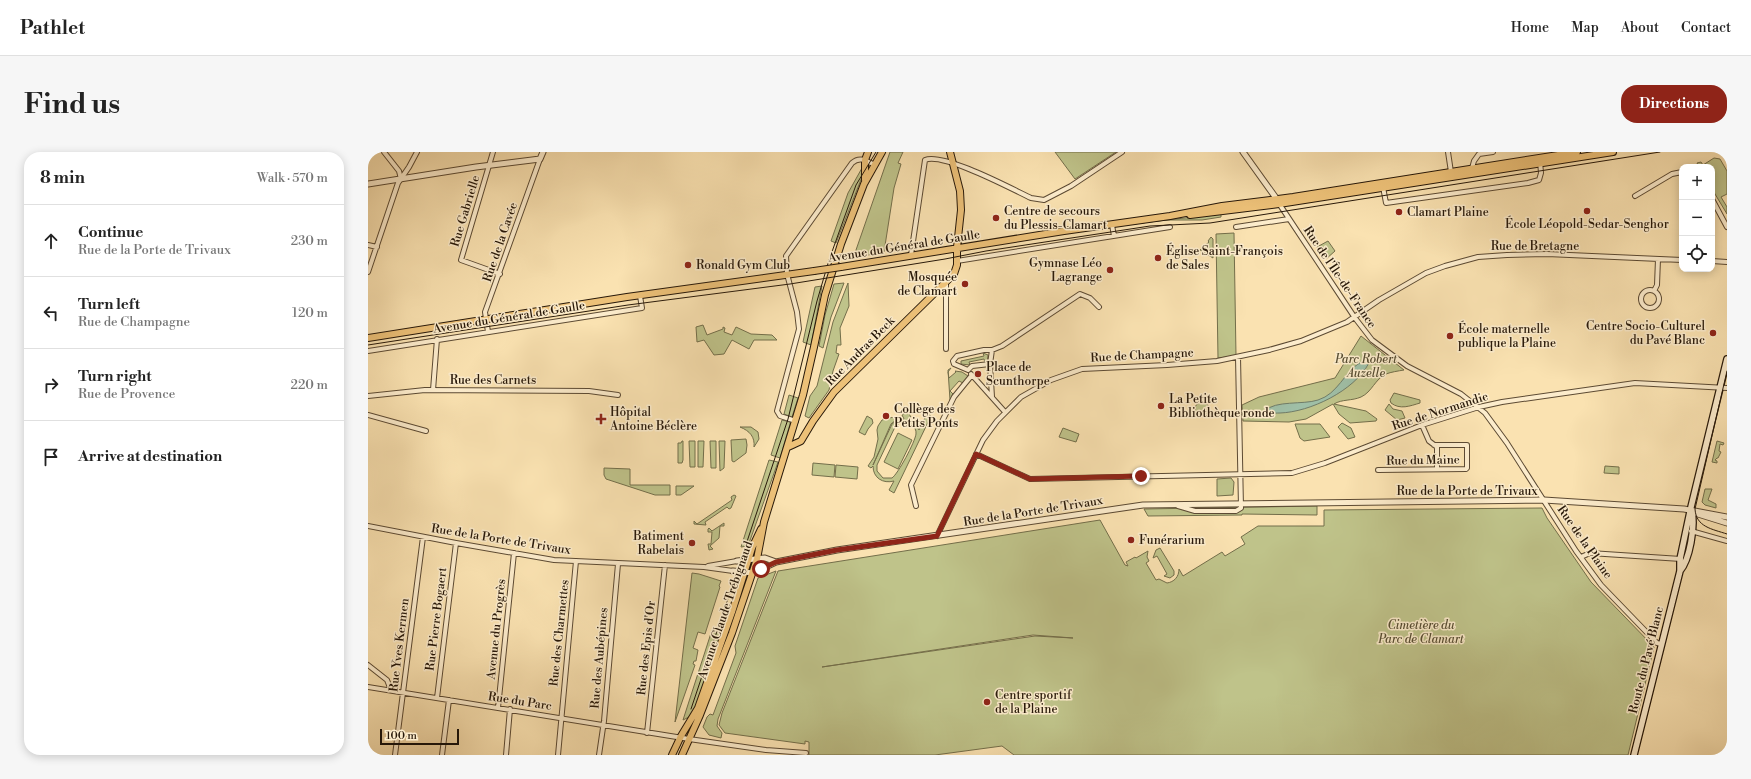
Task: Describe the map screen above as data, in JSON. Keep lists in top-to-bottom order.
{
  "streets": {
    "main road": [
      "Avenue du Général de Gaulle",
      "Rue Andras Beck",
      "Avenue Claude Trébignaud",
      "Route du Pavé Blanc"
    ],
    "street": [
      "Rue Gabrielle",
      "Rue de la Cavée",
      "Rue de Bretagne",
      "Rue de l'Île-de-France",
      "Rue de Champagne",
      "Rue des Carnets",
      "Rue de Normandie",
      "Rue du Maine",
      "Rue de la Porte de Trivaux",
      "Rue de la Plaine",
      "Rue Pierre Bogaert",
      "Avenue du Progrès",
      "Rue des Charmettes",
      "Rue Yves Kermen",
      "Rue des Epis d'Or",
      "Rue des Aubépines",
      "Rue du Parc"
    ]
  },
  "crossings": [
    ["Rue Gabrielle", "Rue de la Cavée"],
    ["Rue de la Cavée", "Avenue du Général de Gaulle"],
    ["Avenue du Général de Gaulle", "Rue de l'Île-de-France"],
    ["Avenue du Général de Gaulle", "Rue Andras Beck"],
    ["Rue de Bretagne", "Rue de l'Île-de-France"],
    ["Rue de Bretagne", "Rue de Champagne"],
    ["Rue de l'Île-de-France", "Rue de Champagne"],
    ["Rue de l'Île-de-France", "Rue de Normandie"],
    ["Rue de l'Île-de-France", "Rue de la Porte de Trivaux"],
    ["Rue de l'Île-de-France", "Rue de la Plaine"],
    ["Rue Andras Beck", "Avenue Claude Trébignaud"],
    ["Rue de Champagne", "Rue de Normandie"],
    ["Rue de Champagne", "Rue de la Porte de Trivaux"],
    ["Rue de Normandie", "Route du Pavé Blanc"],
    ["Rue de la Porte de Trivaux", "Rue de la Plaine"],
    ["Rue de la Porte de Trivaux", "Avenue Claude Trébignaud"],
    ["Rue de la Porte de Trivaux", "Rue Pierre Bogaert"],
    ["Rue de la Porte de Trivaux", "Avenue du Progrès"],
    ["Rue de la Porte de Trivaux", "Rue des Charmettes"],
    ["Rue de la Porte de Trivaux", "Rue Yves Kermen"],
    ["Rue de la Porte de Trivaux", "Rue des Epis d'Or"],
    ["Rue de la Porte de Trivaux", "Rue des Aubépines"],
    ["Rue de la Porte de Trivaux", "Route du Pavé Blanc"],
    ["Rue de la Plaine", "Route du Pavé Blanc"],
    ["Avenue Claude Trébignaud", "Rue du Parc"],
    ["Rue Pierre Bogaert", "Rue du Parc"],
    ["Avenue du Progrès", "Rue du Parc"],
    ["Rue des Charmettes", "Rue du Parc"],
    ["Rue Yves Kermen", "Rue du Parc"],
    ["Rue des Epis d'Or", "Rue du Parc"],
    ["Rue des Aubépines", "Rue du Parc"]
  ],
  "parks": ["Parc Robert Auzelle", "Cimetière du Parc de Clamart"],
  "places": {
    "other": [
      "École Léopold-Sedar-Senghor",
      "Clamart Plaine",
      "Centre de secours du Plessis-Clamart",
      "Église Saint-François de Sales",
      "Ronald Gym Club",
      "Gymnase Léo Lagrange",
      "Mosquée de Clamart",
      "Centre Socio-Culturel du Pavé Blanc",
      "École maternelle publique la Plaine",
      "Place de Scunthorpe",
      "La Petite Bibliothèque ronde",
      "Collège des Petits Ponts",
      "Funérarium",
      "Batiment Rabelais",
      "Centre sportif de la Plaine"
    ],
    "health": ["Hôpital Antoine Béclère"]
  },
  "scale_bar": "100 m",
  "page": {
    "header": "Pathlet",
    "nav": [
      "Home",
      "Map",
      "About",
      "Contact"
    ],
    "buttons": "Directions",
    "title": "Find us",
    "heading": ["8 min", "Walk · 570 m"],
    "map_buttons": ["+", "−"],
    "list": [
      ["Continue", "Rue de la Porte de Trivaux", "230 m"],
      ["Turn left", "Rue de Champagne", "120 m"],
      ["Turn right", "Rue de Provence", "220 m"],
      "Arrive at destination"
    ],
    "scale": "100 m"
  }
}
